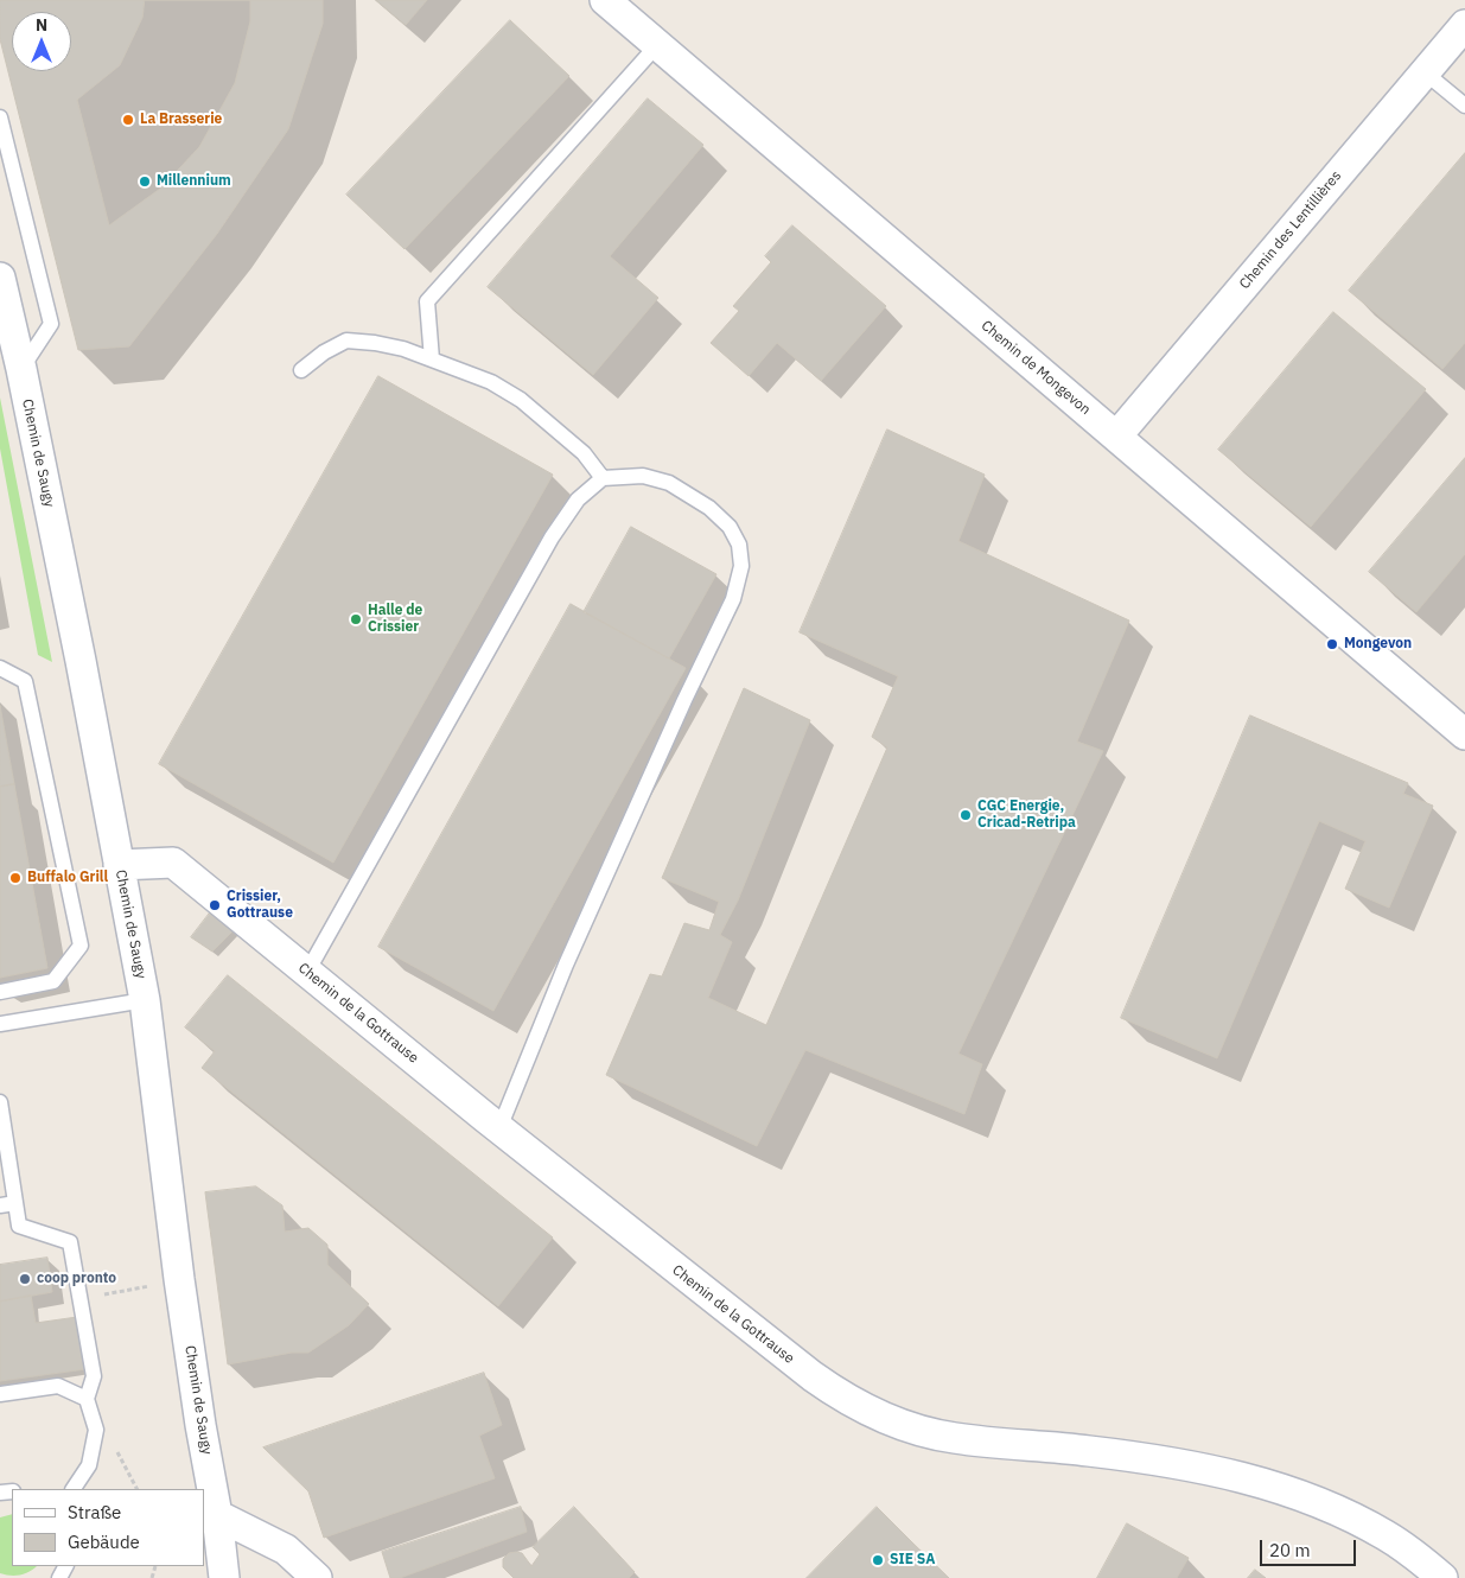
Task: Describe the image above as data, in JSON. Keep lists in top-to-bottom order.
{
  "streets": {
    "street": [
      "Chemin des Lentillières",
      "Chemin de Mongevon",
      "Chemin de Saugy",
      "Chemin de la Gottrause"
    ]
  },
  "crossings": [
    ["Chemin des Lentillières", "Chemin de Mongevon"],
    ["Chemin de Saugy", "Chemin de la Gottrause"]
  ],
  "places": [
    "La Brasserie",
    "Millennium",
    "Halle de Crissier",
    "Mongevon",
    "CGC Energie, Cricad-Retripa",
    "Buffalo Grill",
    "Crissier, Gottrause",
    "coop pronto",
    "SIE SA"
  ],
  "legend": ["Straße", "Gebäude"],
  "scale_bar": "20 m",
  "north": "top"
}
